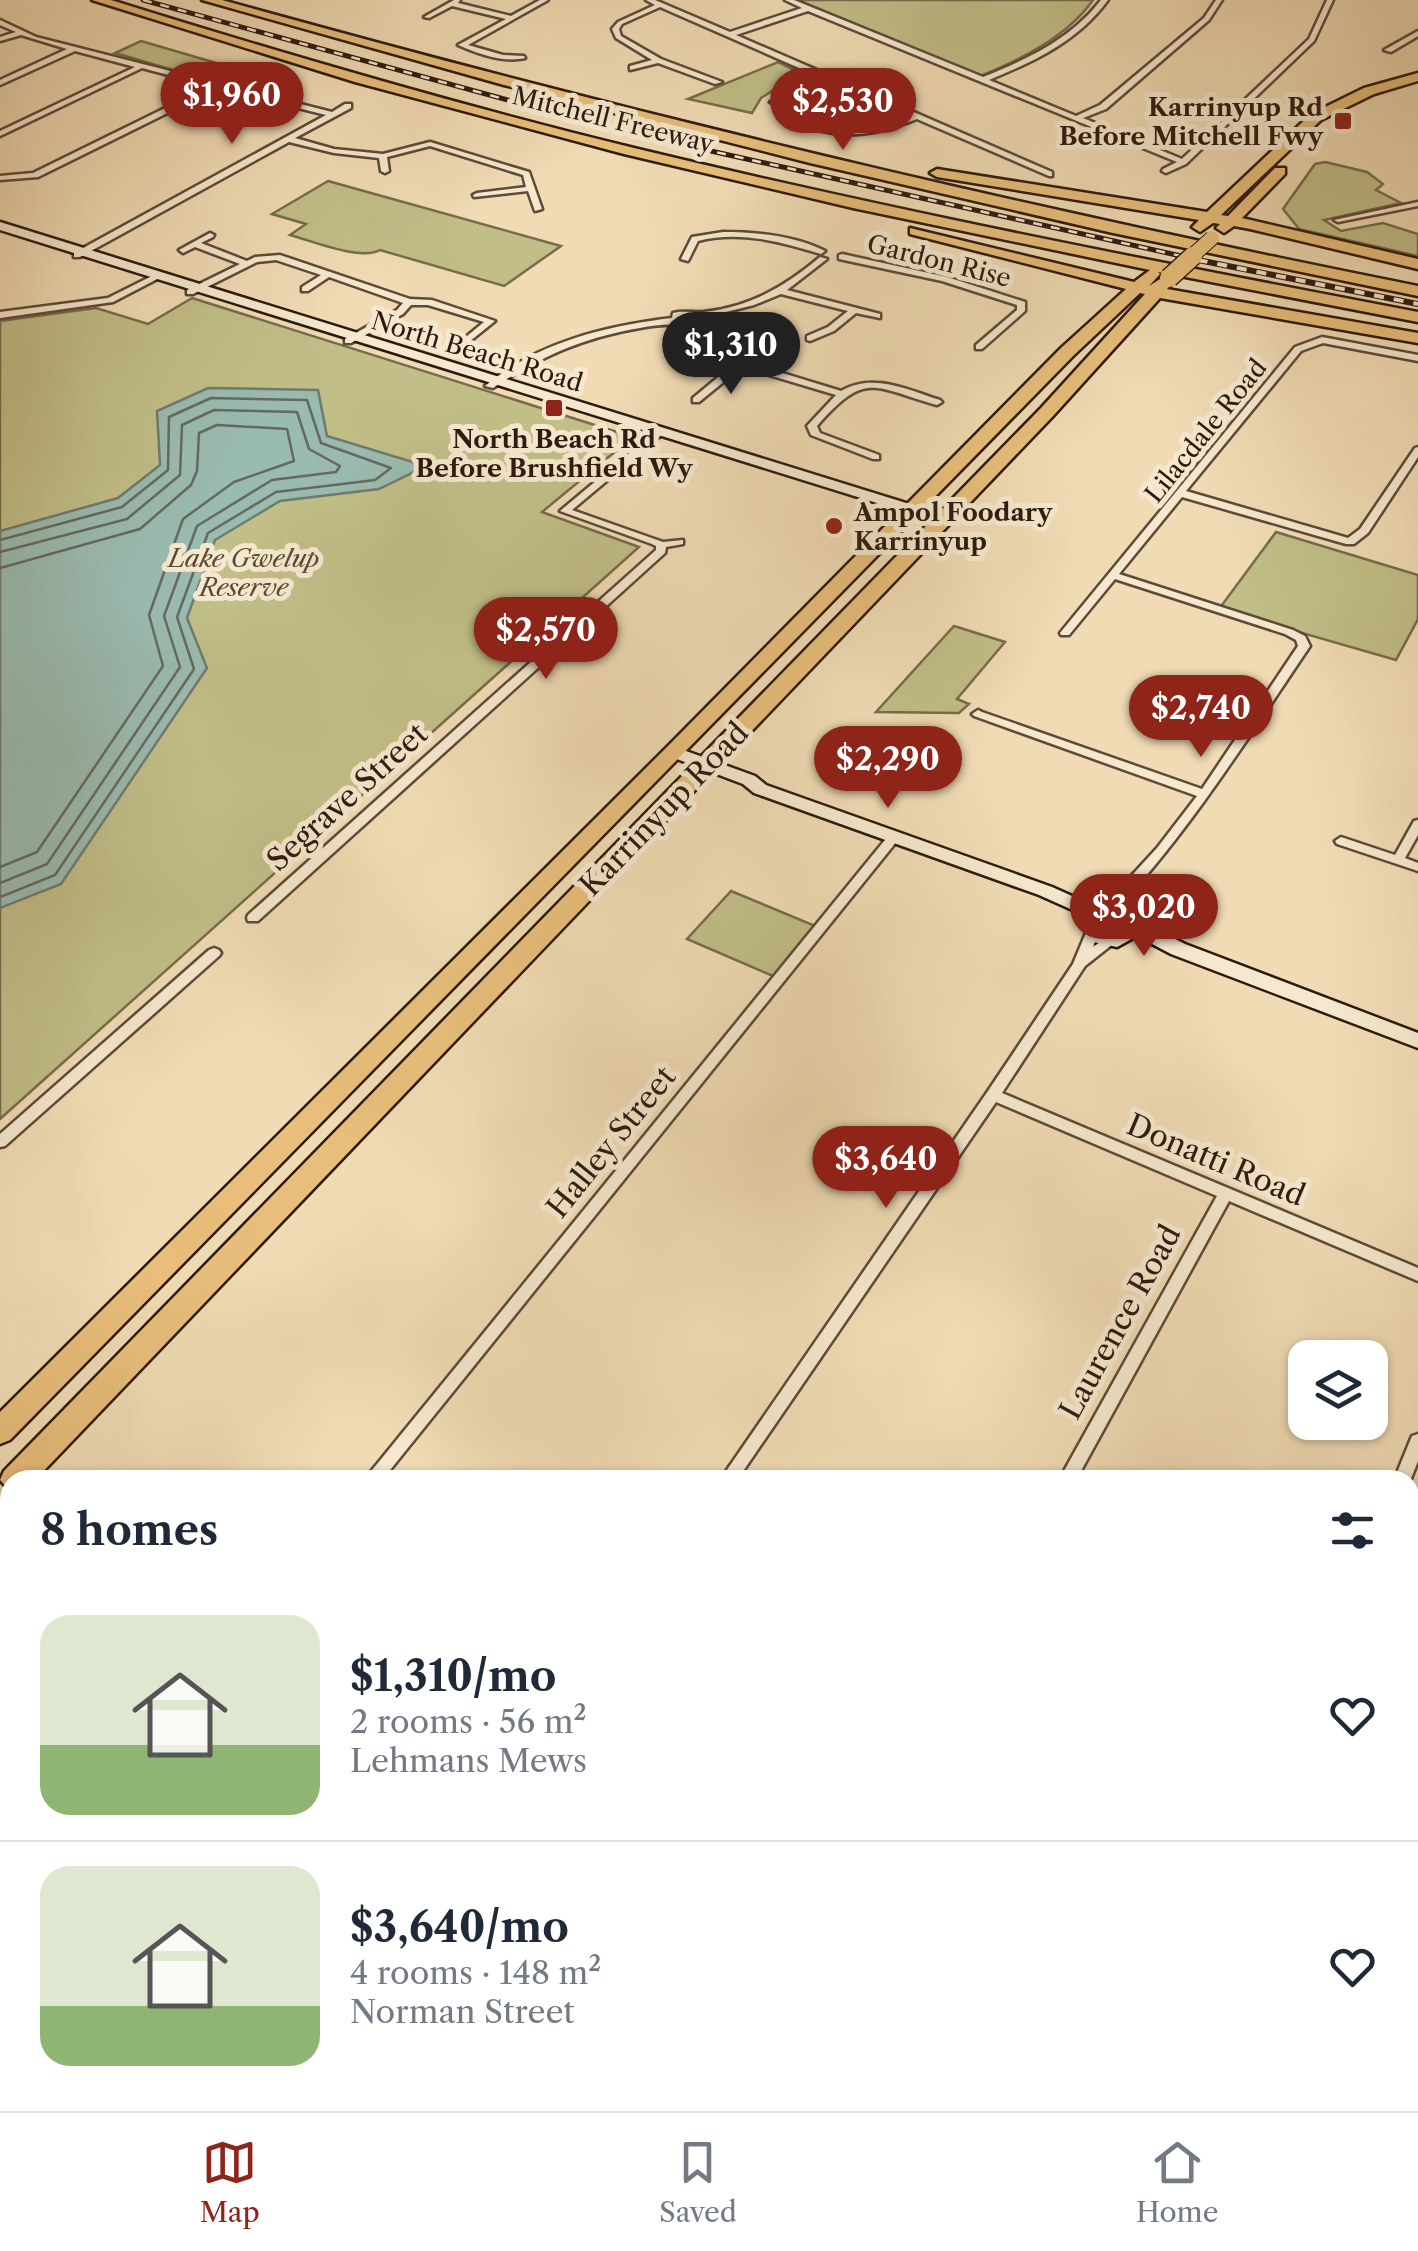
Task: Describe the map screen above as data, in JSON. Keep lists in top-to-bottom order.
{
  "streets": {
    "highway": ["Mitchell Freeway", "Karrinyup Road"],
    "main road": ["North Beach Road"],
    "street": [
      "Gardon Rise",
      "Lilacdale Road",
      "Segrave Street",
      "Halley Street",
      "Donatti Road",
      "Laurence Road"
    ]
  },
  "crossings": [
    ["North Beach Road", "Karrinyup Road"],
    ["Donatti Road", "Laurence Road"]
  ],
  "parks": ["Lake Gwelup Reserve"],
  "places": {
    "transit": ["Karrinyup Rd Before Mitchell Fwy", "North Beach Rd Before Brushfield Wy"],
    "other": ["Ampol Foodary Karrinyup"]
  },
  "page": {
    "price": [
      "$1,960",
      "$2,530",
      "$1,310",
      "$2,570",
      "$2,740",
      "$2,290",
      "$3,020",
      "$3,640"
    ],
    "heading": "8 homes",
    "list": [
      {
        "name": "$1,310/mo",
        "note": "2 rooms · 56 m² · Lehmans Mews"
      },
      {
        "name": "$3,640/mo",
        "note": "4 rooms · 148 m² · Norman Street"
      }
    ],
    "tabs": ["Map", "Saved", "Home"]
  }
}
